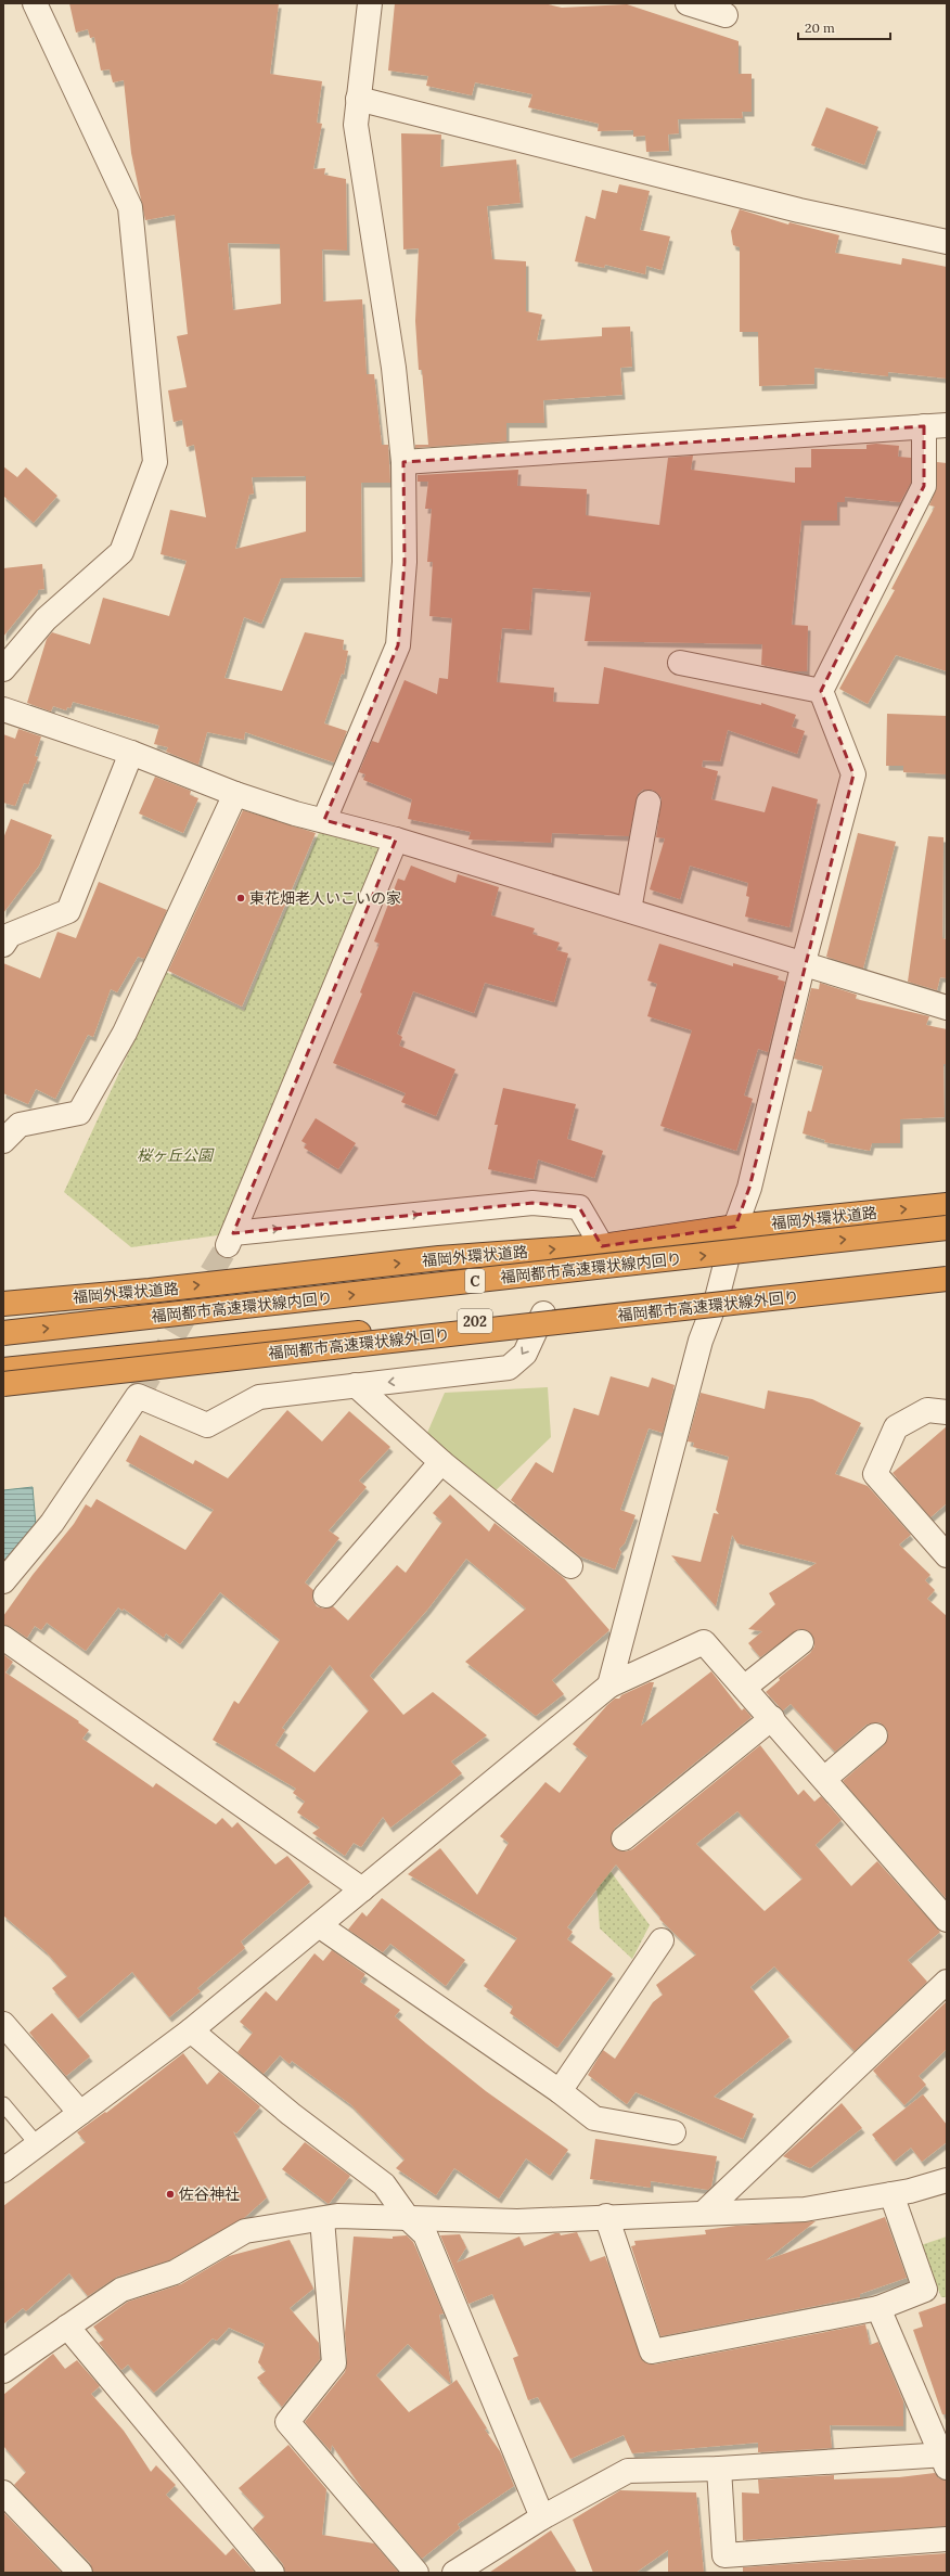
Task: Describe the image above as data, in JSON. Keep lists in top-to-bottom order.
{
  "streets": {
    "highway": [
      "福岡外環状道路",
      "福岡都市高速環状線内回り",
      "C",
      "福岡都市高速環状線外回り",
      "202"
    ]
  },
  "parks": ["桜ヶ丘公園"],
  "places": ["東花畑老人いこいの家", "佐谷神社"],
  "scale_bar": "20 m"
}
